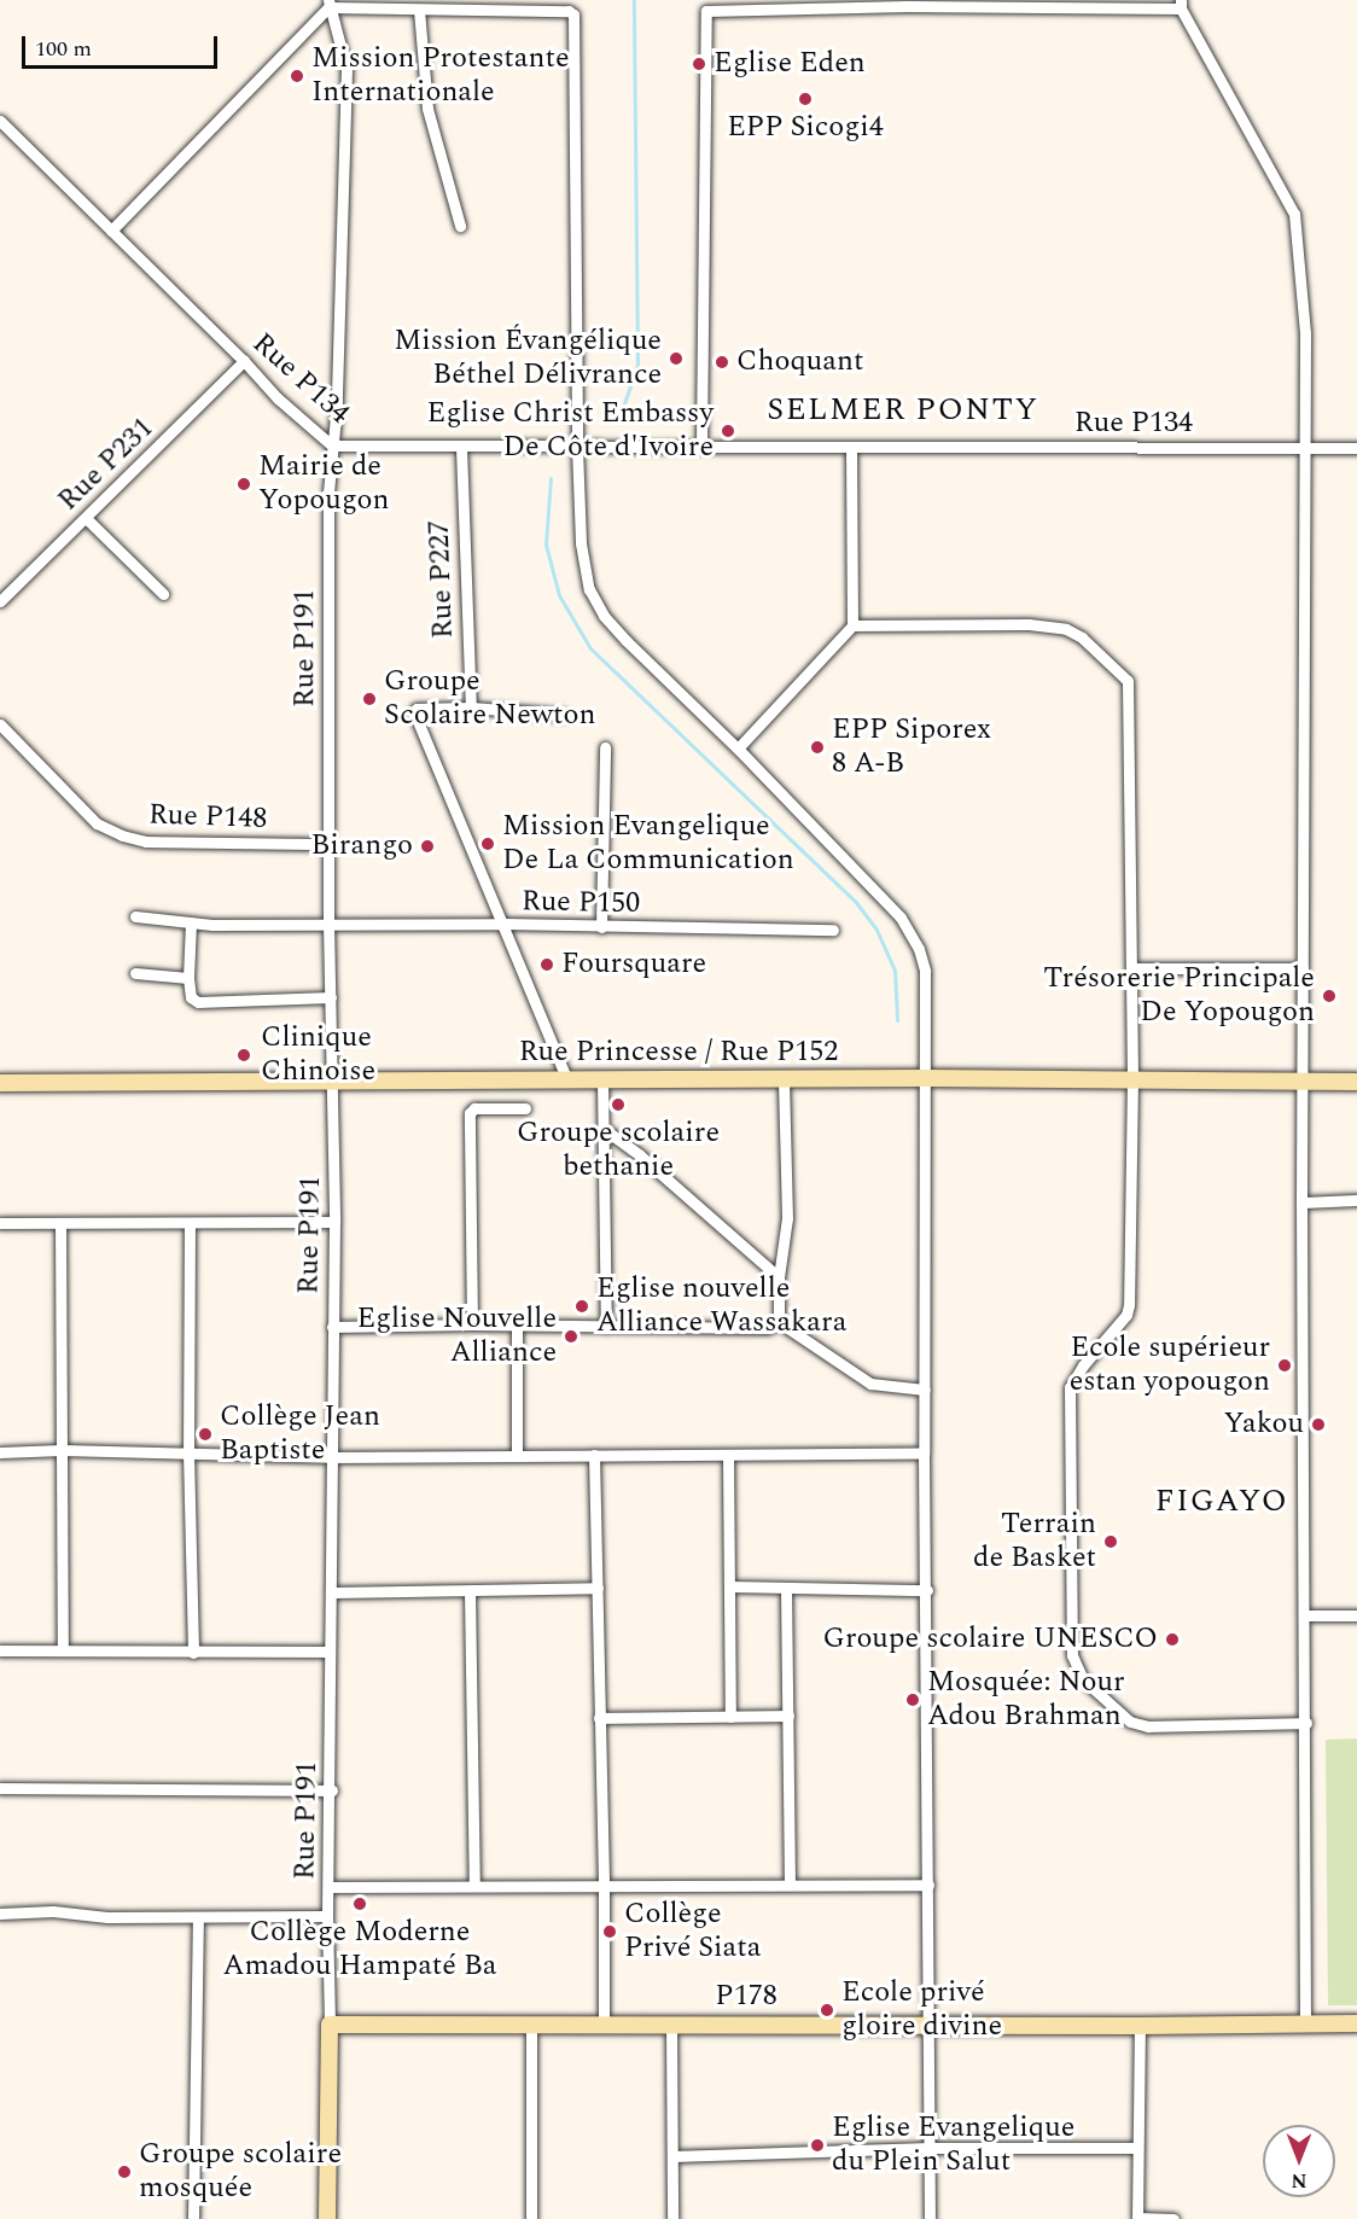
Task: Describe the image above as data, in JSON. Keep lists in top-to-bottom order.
{
  "streets": {
    "street": [
      "Rue P134",
      "Rue P231",
      "Rue P227",
      "Rue P191",
      "Rue P148",
      "Rue P150",
      "Rue Princesse / Rue P152",
      "P178"
    ]
  },
  "crossings": [
    ["Rue P134", "Rue P231"],
    ["Rue P134", "Rue P227"],
    ["Rue P134", "Rue P191"],
    ["Rue P191", "Rue P148"],
    ["Rue P191", "Rue P150"],
    ["Rue P191", "Rue Princesse / Rue P152"],
    ["Rue P191", "P178"]
  ],
  "districts": ["SELMER PONTY", "FIGAYO"],
  "places": [
    "Eglise Eden",
    "Mission Protestante Internationale",
    "EPP Sicogi4",
    "Mission Évangélique Béthel Délivrance",
    "Choquant",
    "Eglise Christ Embassy De Côte d'Ivoire",
    "Mairie de Yopougon",
    "Groupe Scolaire Newton",
    "EPP Siporex 8 A-B",
    "Mission Evangelique De La Communication",
    "Birango",
    "Foursquare",
    "Trésorerie Principale De Yopougon",
    "Clinique Chinoise",
    "Groupe scolaire bethanie",
    "Eglise nouvelle Alliance Wassakara",
    "Eglise Nouvelle Alliance",
    "Ecole supérieur estan yopougon",
    "Yakou",
    "Collège Jean Baptiste",
    "Terrain de Basket",
    "Groupe scolaire UNESCO",
    "Mosquée: Nour Adou Brahman",
    "Collège Moderne Amadou Hampaté Ba",
    "Collège Privé Siata",
    "Ecole privé gloire divine",
    "Eglise Evangelique du Plein Salut",
    "Groupe scolaire mosquée"
  ],
  "scale_bar": "100 m",
  "north": "bottom"
}
